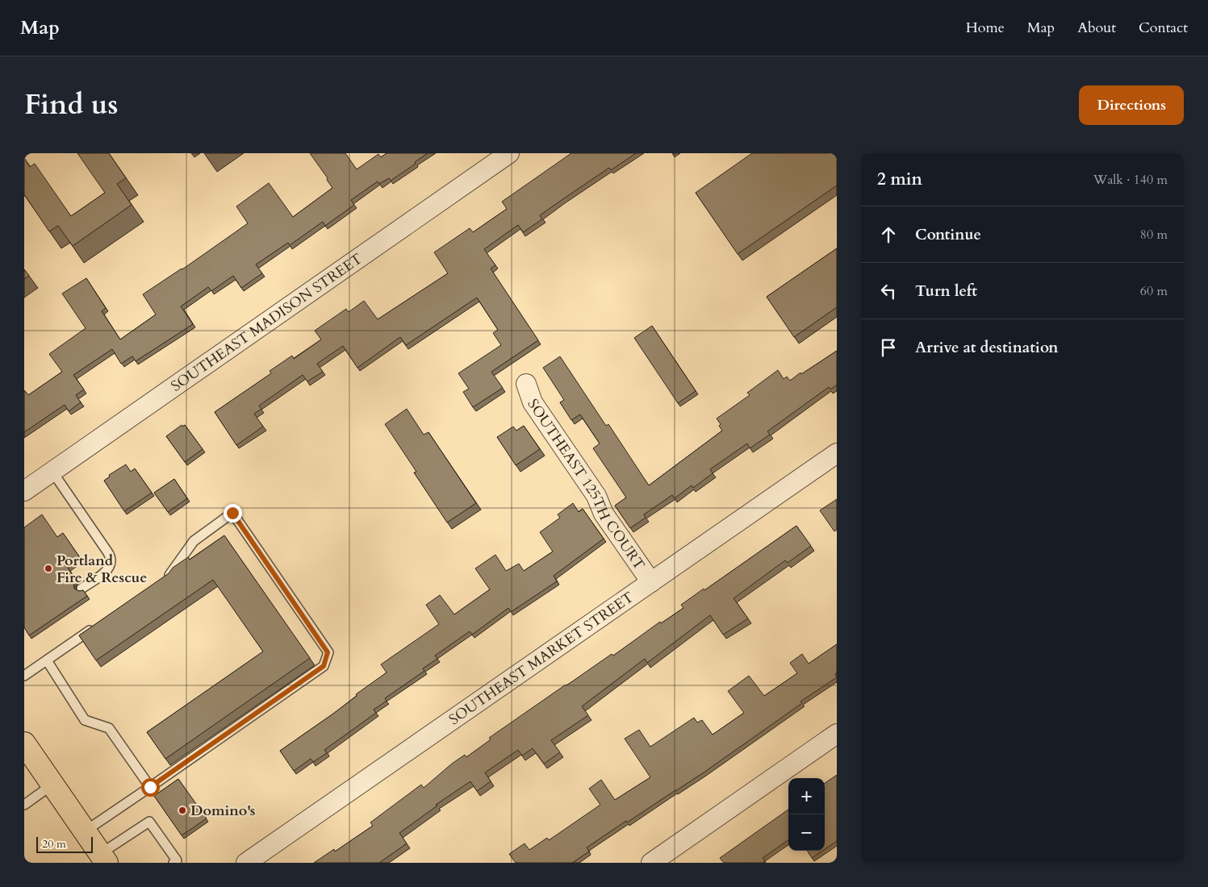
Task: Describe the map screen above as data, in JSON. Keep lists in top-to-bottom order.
{
  "streets": {
    "street": ["SOUTHEAST MADISON STREET", "SOUTHEAST 125TH COURT", "SOUTHEAST MARKET STREET"]
  },
  "crossings": [
    ["SOUTHEAST 125TH COURT", "SOUTHEAST MARKET STREET"]
  ],
  "places": ["Portland Fire & Rescue", "Domino's"],
  "scale_bar": "20 m",
  "page": {
    "header": "Map",
    "nav": [
      "Home",
      "Map",
      "About",
      "Contact"
    ],
    "title": "Find us",
    "buttons": "Directions",
    "heading": ["2 min", "Walk · 140 m"],
    "list": [
      ["Continue", "80 m"],
      ["Turn left", "60 m"],
      "Arrive at destination"
    ],
    "map_buttons": ["+", "−"],
    "scale": "20 m"
  }
}
